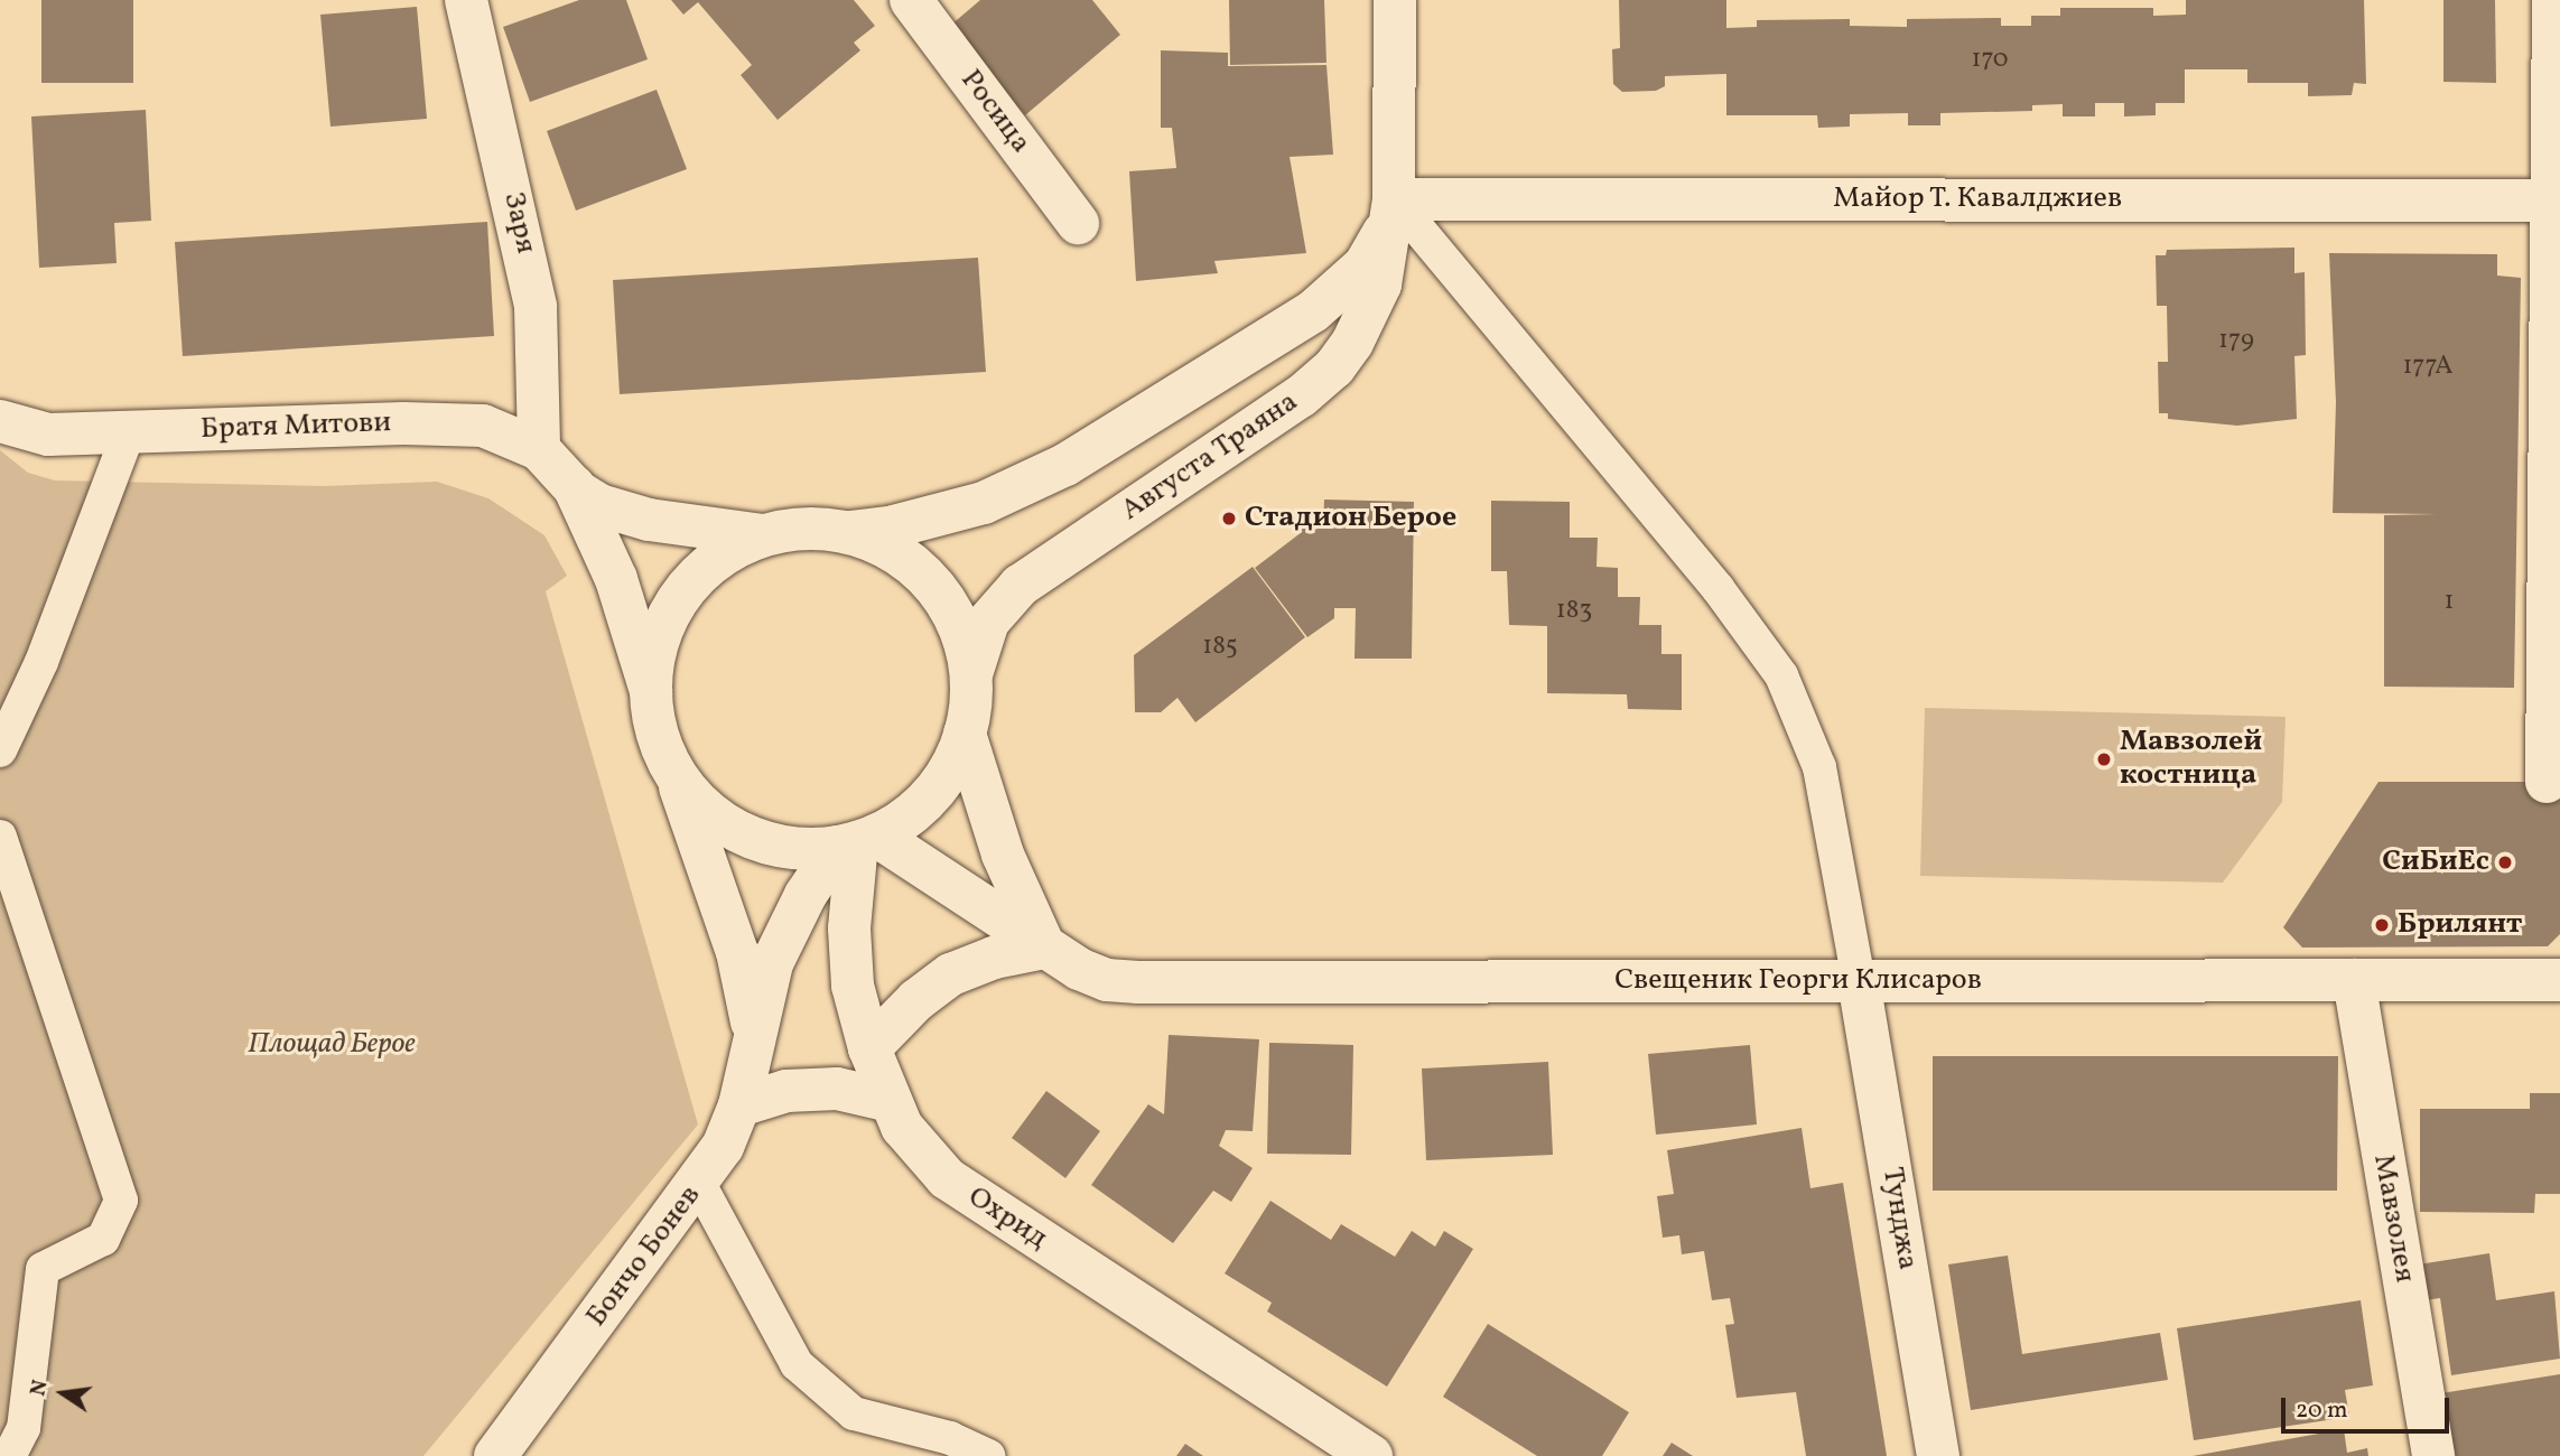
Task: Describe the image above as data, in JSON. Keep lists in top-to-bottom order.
{
  "streets": {
    "street": [
      "Росица",
      "Майор Т. Кавалджиев",
      "Заря",
      "Братя Митови",
      "Августа Траяна",
      "Свещеник Георги Клисаров",
      "Охрид",
      "Тунджа",
      "Мавзолея",
      "Бончо Бонев"
    ]
  },
  "crossings": [
    ["Майор Т. Кавалджиев", "Августа Траяна"],
    ["Заря", "Братя Митови"],
    ["Братя Митови", "Бончо Бонев"],
    ["Свещеник Георги Клисаров", "Охрид"],
    ["Свещеник Георги Клисаров", "Тунджа"],
    ["Свещеник Георги Клисаров", "Мавзолея"],
    ["Свещеник Георги Клисаров", "Бончо Бонев"],
    ["Охрид", "Бончо Бонев"]
  ],
  "parks": ["Площад Берое"],
  "places": [
    "Стадион Берое",
    "Мавзолей костница",
    "СиБиЕс",
    "Брилянт"
  ],
  "house_numbers": [
    "170",
    "179",
    "177A",
    "1",
    "183",
    "185"
  ],
  "scale_bar": "20 m",
  "north": "left"
}
